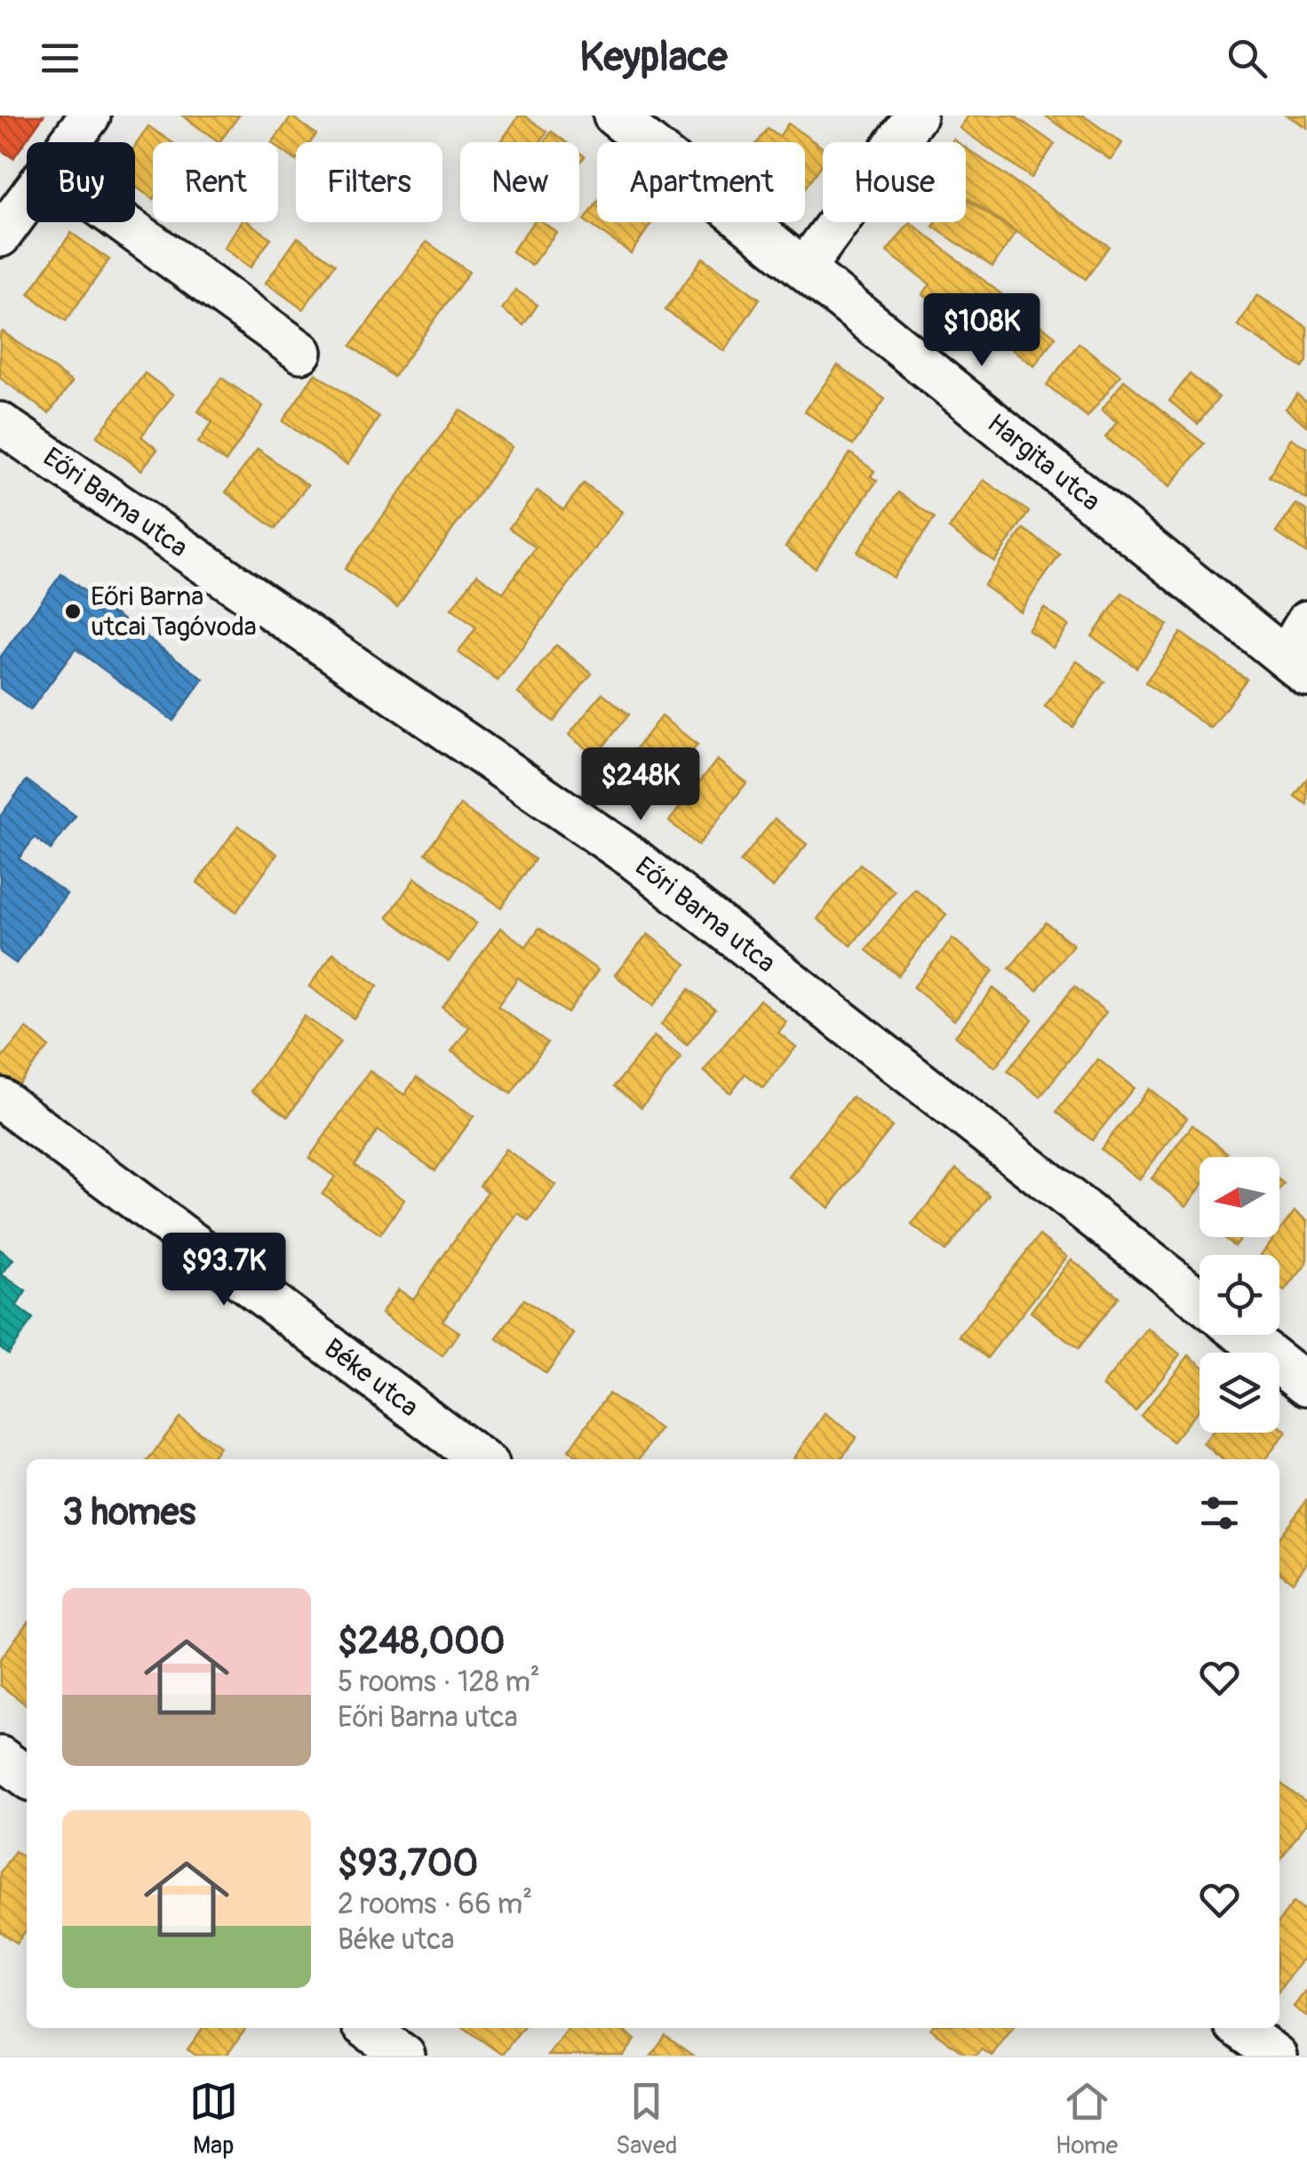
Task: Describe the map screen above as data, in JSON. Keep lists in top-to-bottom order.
{
  "streets": {
    "street": ["Hargita utca", "Eőri Barna utca", "Béke utca"]
  },
  "places": ["Eőri Barna utcai Tagóvoda"],
  "north": "left",
  "page": {
    "header": "Keyplace",
    "chip": [
      "Buy",
      "Rent",
      "Filters",
      "New",
      "Apartment",
      "House"
    ],
    "price": ["$108K", "$248K", "$93.7K"],
    "heading": "3 homes",
    "list": [
      {
        "name": "$248,000",
        "note": "5 rooms · 128 m² · Eőri Barna utca"
      },
      {
        "name": "$93,700",
        "note": "2 rooms · 66 m² · Béke utca"
      }
    ],
    "tabs": ["Map", "Saved", "Home"]
  }
}
